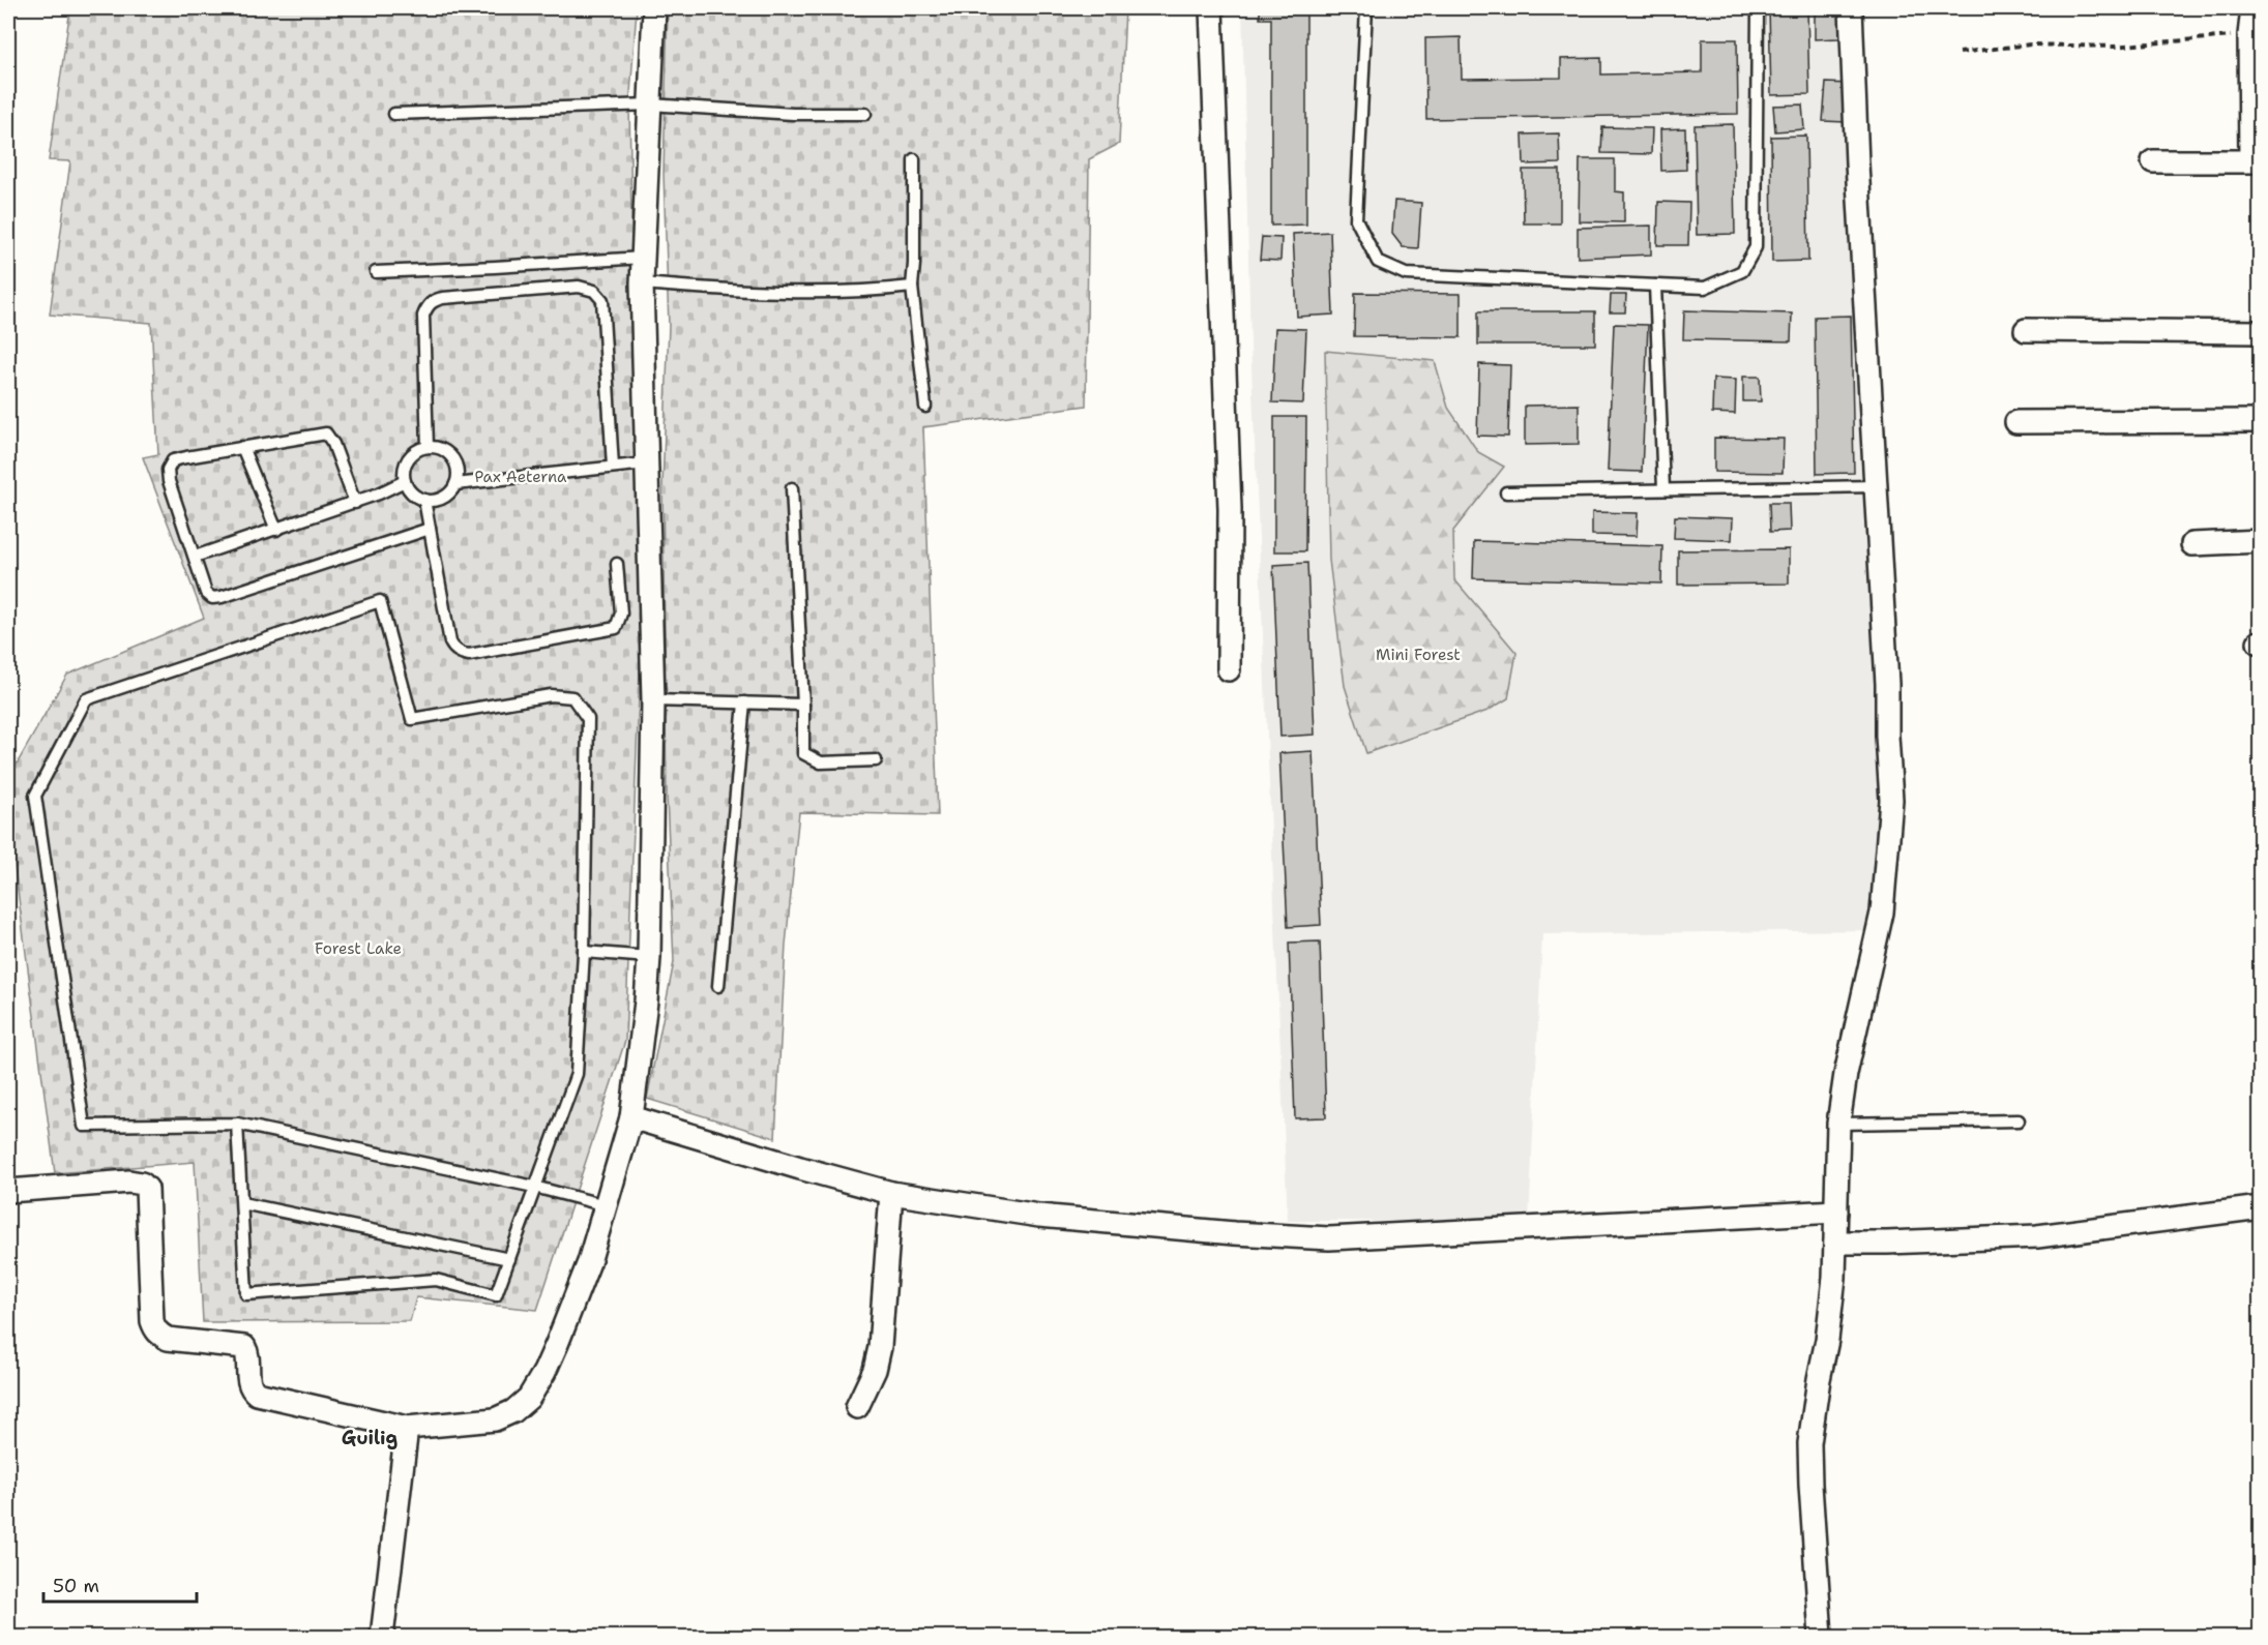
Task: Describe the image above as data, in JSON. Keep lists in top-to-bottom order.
{
  "districts": ["Guilig"],
  "parks": ["Pax Aeterna", "Mini Forest", "Forest Lake"],
  "scale_bar": "50 m"
}
